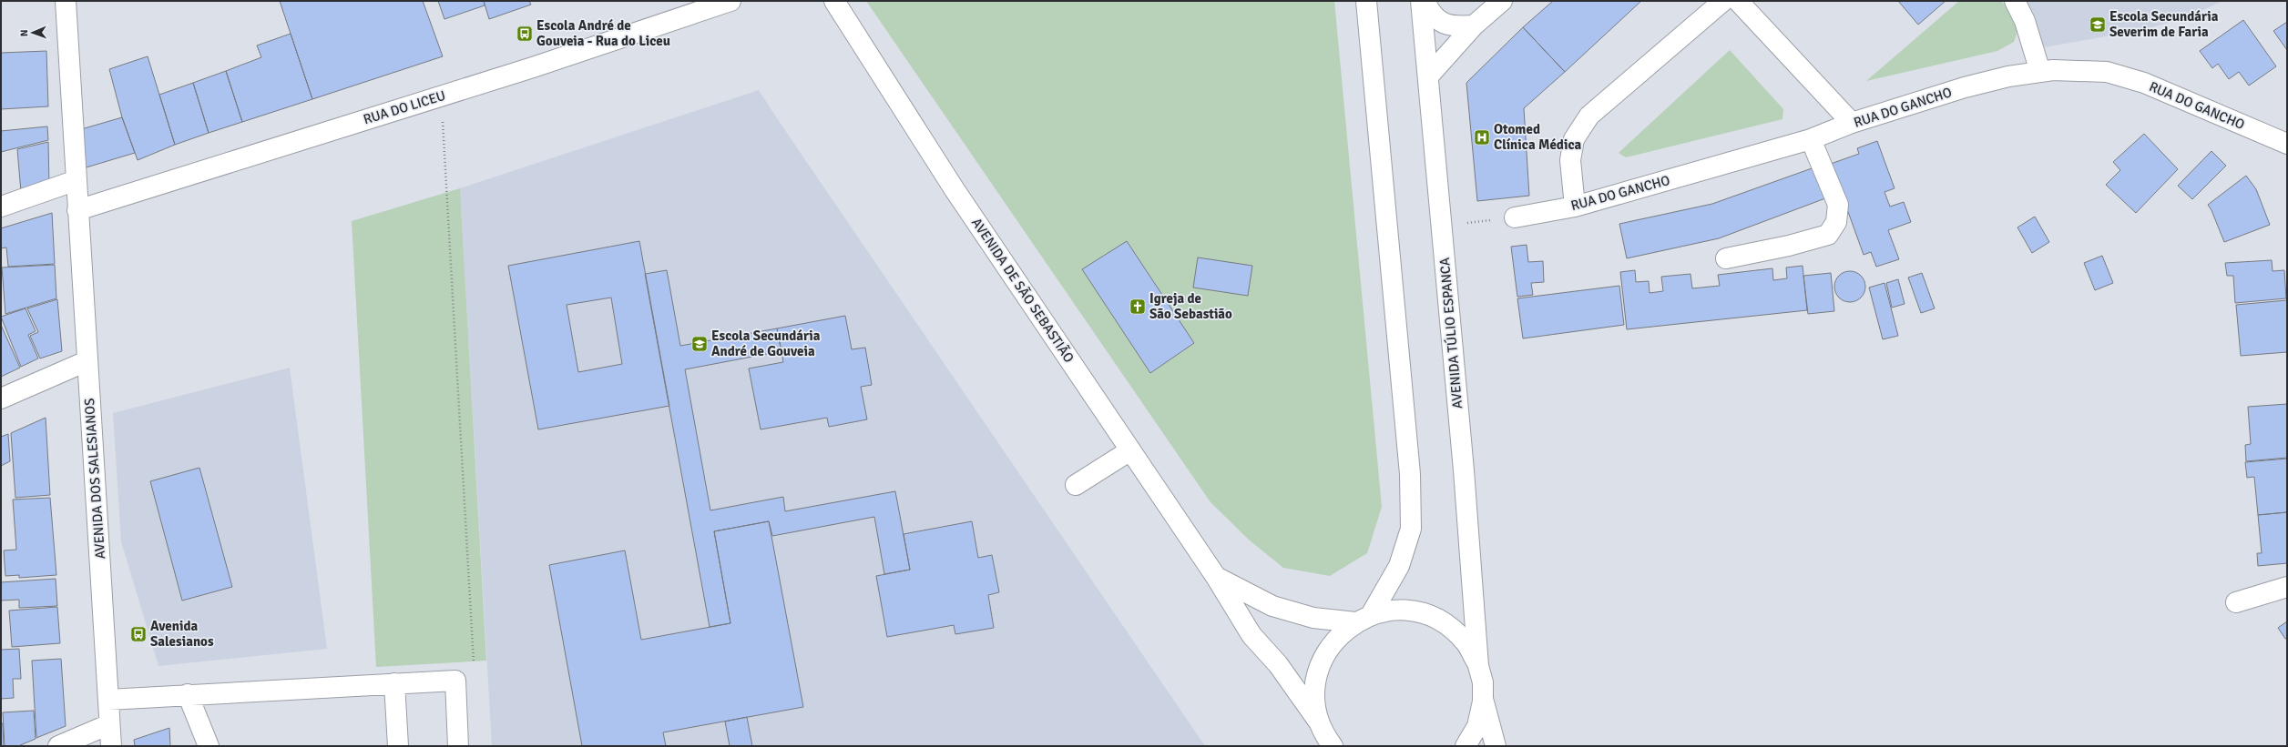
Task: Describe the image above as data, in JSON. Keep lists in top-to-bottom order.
{
  "streets": {
    "street": [
      "RUA DO GANCHO",
      "RUA DO LICEU",
      "AVENIDA DE SÃO SEBASTIÃO",
      "AVENIDA TÚLIO ESPANCA",
      "AVENIDA DOS SALESIANOS"
    ]
  },
  "crossings": [
    ["RUA DO LICEU", "AVENIDA DOS SALESIANOS"],
    ["AVENIDA DE SÃO SEBASTIÃO", "AVENIDA TÚLIO ESPANCA"]
  ],
  "places": {
    "school or university": ["Escola Secundária Severim de Faria", "Escola Secundária André de Gouveia"],
    "bus stop": ["Escola André de Gouveia - Rua do Liceu", "Avenida Salesianos"],
    "hospital": ["Otomed Clínica Médica"],
    "church": ["Igreja de São Sebastião"]
  },
  "north": "left"
}
